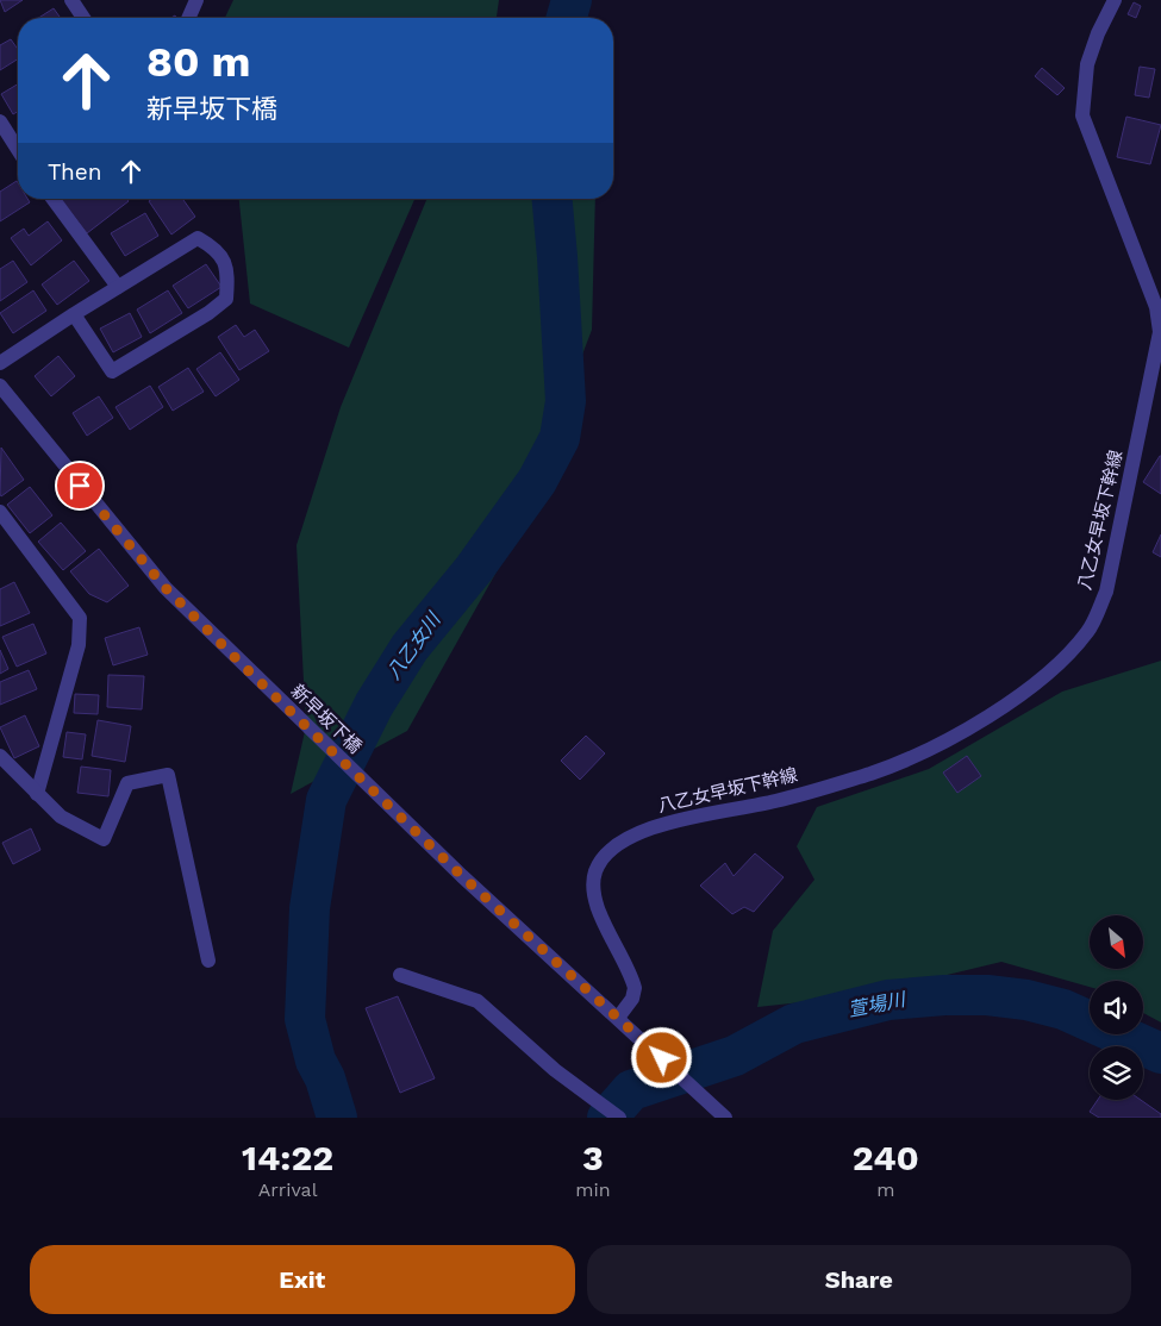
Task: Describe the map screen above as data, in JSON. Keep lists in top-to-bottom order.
{
  "streets": {
    "street": ["八乙女早坂下幹線", "新早坂下橋"]
  },
  "crossings": [
    ["八乙女早坂下幹線", "新早坂下橋"]
  ],
  "water": ["八乙女川", "萱場川"],
  "north": "bottom right",
  "page": {
    "turn": ["80 m", "新早坂下橋"],
    "then": "Then",
    "eta": [
      "14:22",
      "Arrival",
      "3",
      "min",
      "240",
      "m"
    ],
    "buttons": ["Exit", "Share"]
  }
}
